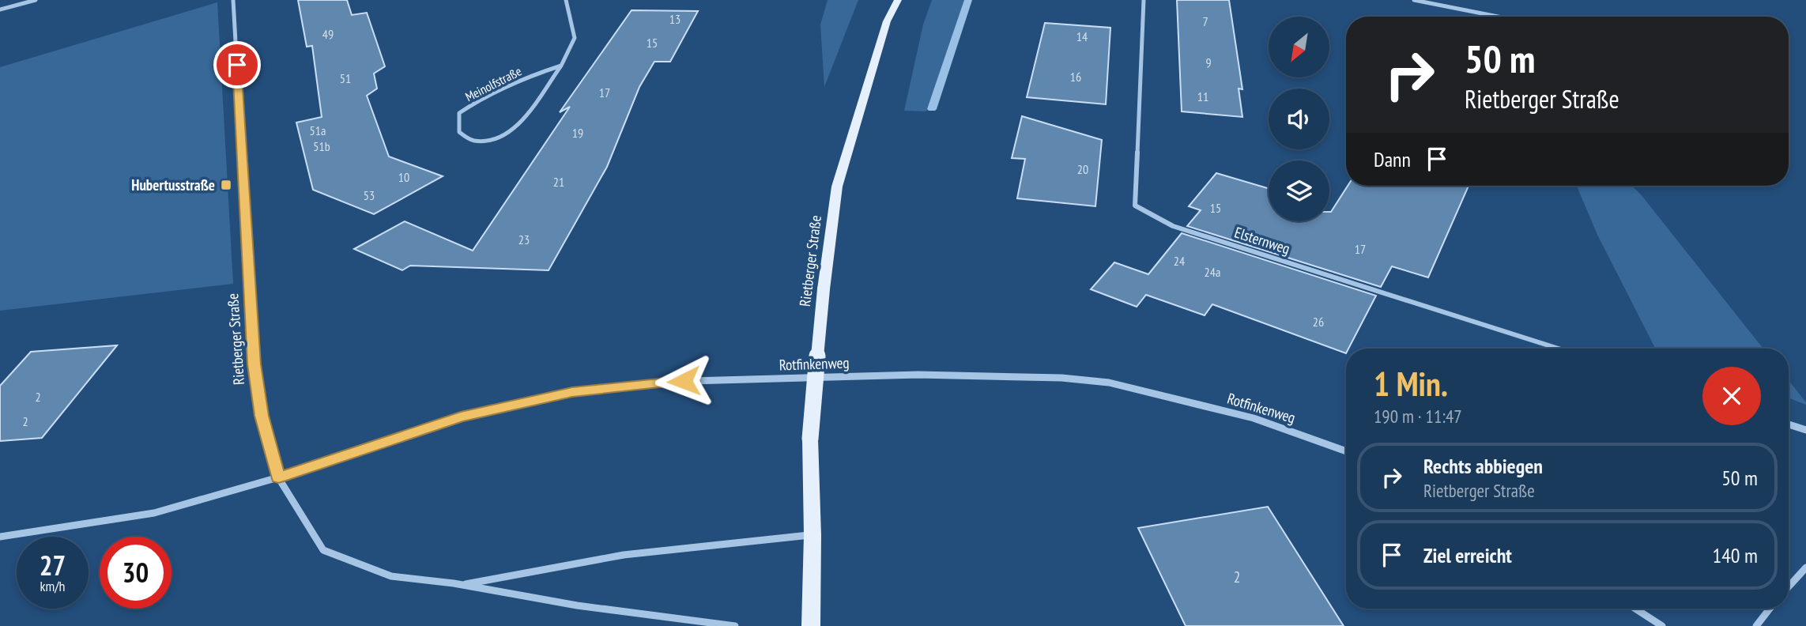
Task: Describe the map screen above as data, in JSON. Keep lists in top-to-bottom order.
{
  "streets": {
    "main road": ["Rietberger Straße"],
    "street": ["Meinolfstraße", "Elsternweg", "Rotfinkenweg"]
  },
  "crossings": [
    ["Rietberger Straße", "Rotfinkenweg"]
  ],
  "places": {
    "transit": ["Hubertusstraße"]
  },
  "house_numbers": [
    "13",
    "7",
    "49",
    "14",
    "15",
    "9",
    "16",
    "51",
    "17",
    "11",
    "51a",
    "19",
    "51b",
    "20",
    "10",
    "21",
    "53",
    "15",
    "23",
    "17",
    "24",
    "24a",
    "26",
    "2",
    "2",
    "2"
  ],
  "north": "bottom left",
  "page": {
    "turn": ["50 m", "Rietberger Straße"],
    "then": "Dann",
    "heading": ["1 Min.", "190 m · 11:47"],
    "list": [
      {
        "name": "Rechts abbiegen",
        "note": "Rietberger Straße",
        "value": "50 m"
      },
      {
        "name": "Ziel erreicht",
        "value": "140 m"
      }
    ],
    "speed": "27 km/h",
    "limit": "30"
  }
}
